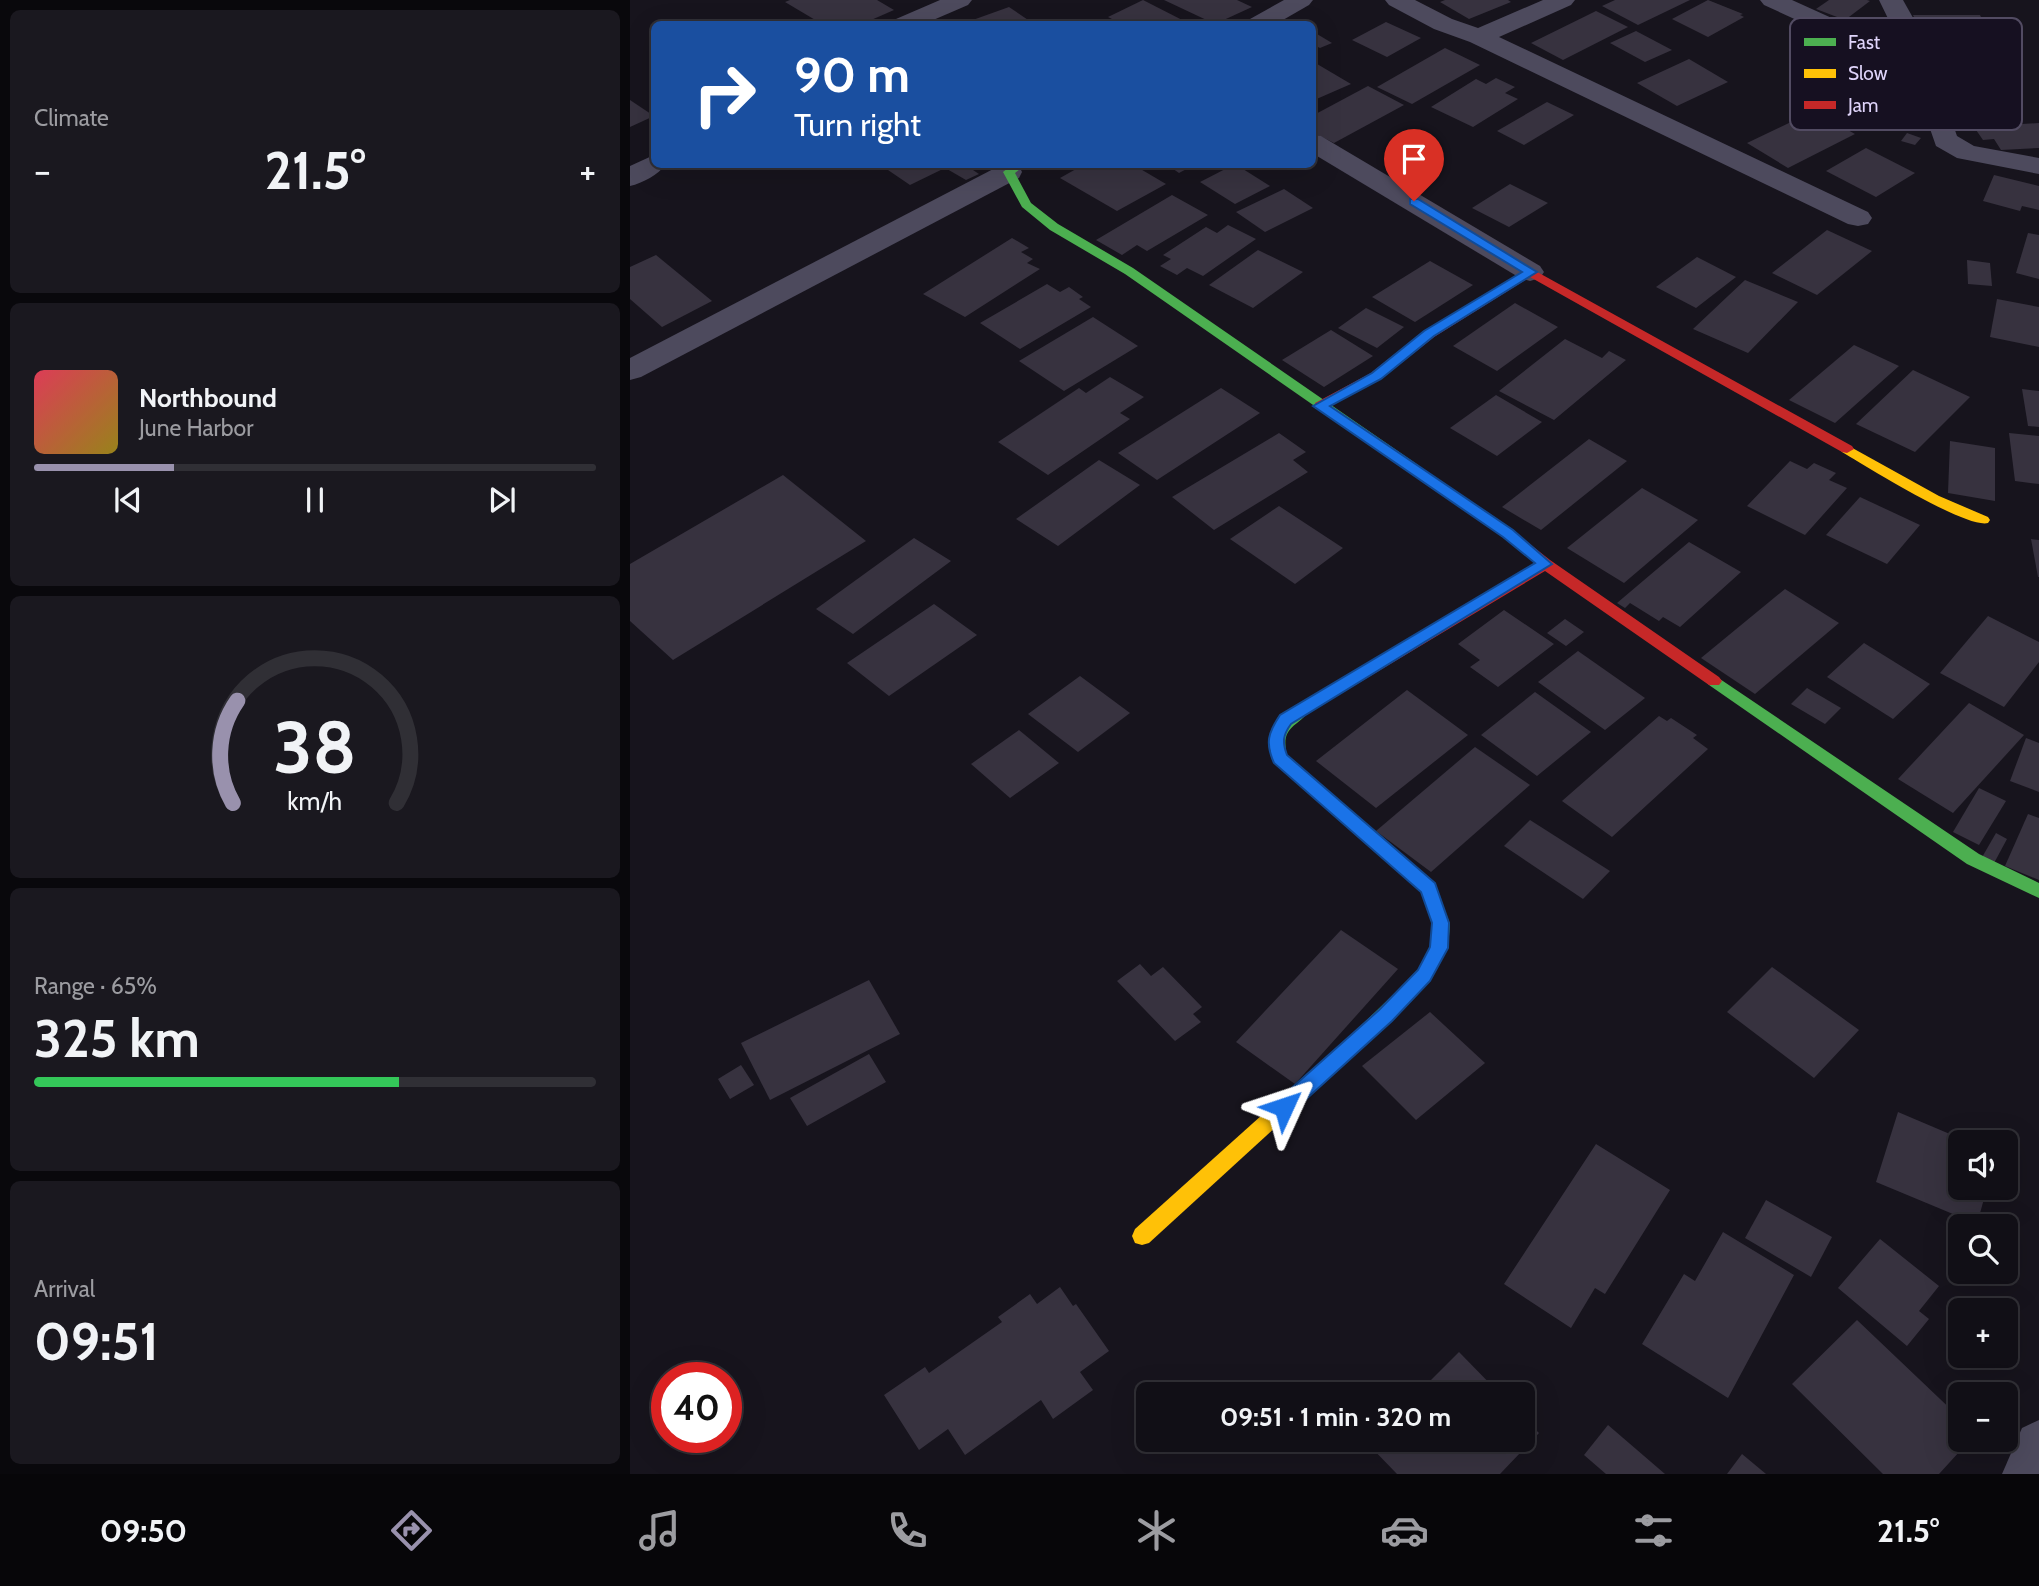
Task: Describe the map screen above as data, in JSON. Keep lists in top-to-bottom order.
{
  "legend": ["Fast", "Slow", "Jam"],
  "page": {
    "tile": [
      "Climate",
      ["Range · 65%", "325 km"],
      ["Arrival", "09:51"]
    ],
    "turn": ["90 m", "Turn right"],
    "heat": ["−", "21.5°", "+"],
    "song": ["Northbound", "June Harbor"],
    "map_buttons": ["+", "−"],
    "limit": "40",
    "trip": "09:51 · 1 min · 320 m",
    "tabs": ["09:50", "21.5°"],
    "gauge": ["38", "km/h"]
  }
}
